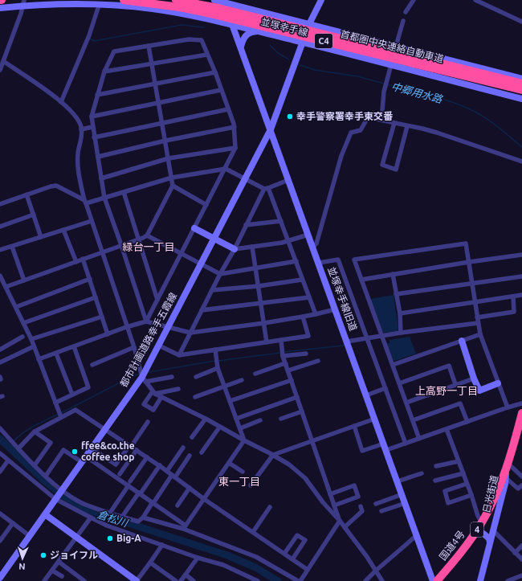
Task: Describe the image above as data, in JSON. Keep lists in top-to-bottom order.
{
  "streets": {
    "highway": [
      "C4",
      "首都圏中央連絡自動車道",
      "日光街道",
      "4",
      "国道4号"
    ],
    "street": ["並塚幸手線", "並塚幸手線旧道", "都市計画道路幸手五霞線"]
  },
  "crossings": [
    ["並塚幸手線", "並塚幸手線旧道"],
    ["並塚幸手線", "都市計画道路幸手五霞線"],
    ["並塚幸手線旧道", "都市計画道路幸手五霞線"],
    ["日光街道", "国道4号"]
  ],
  "districts": ["緑台一丁目", "上高野一丁目", "東一丁目"],
  "water": ["中郷用水路", "倉松川"],
  "places": [
    "幸手警察署幸手東交番",
    "ffee&co.the coffee shop",
    "Big-A",
    "ジョイフル"
  ],
  "north": "bottom"
}
